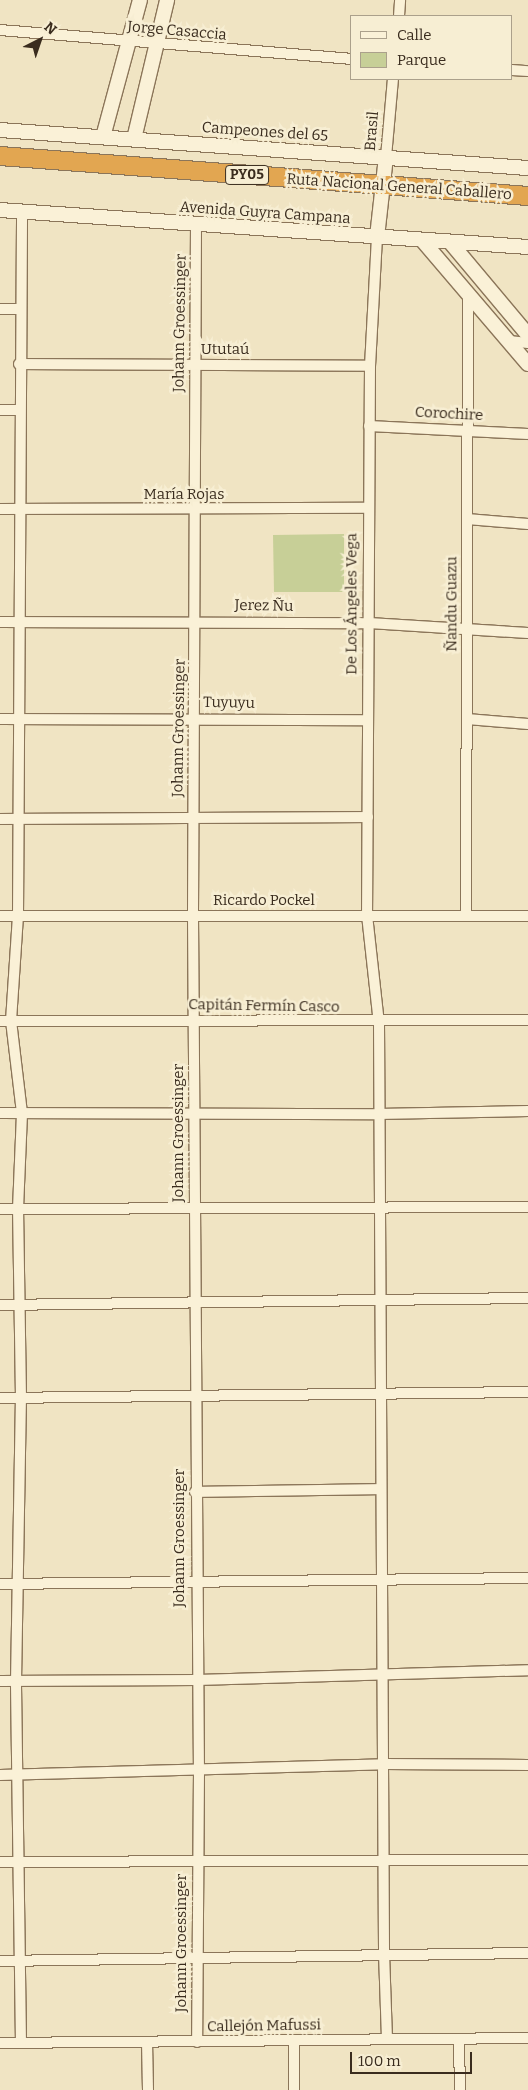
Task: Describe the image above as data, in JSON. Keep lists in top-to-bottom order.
{
  "streets": {
    "highway": ["PY05", "Ruta Nacional General Caballero"],
    "street": [
      "Jorge Casaccia",
      "Brasil",
      "Campeones del 65",
      "Avenida Guyra Campana",
      "Johann Groessinger",
      "Ututaú",
      "Corochire",
      "María Rojas",
      "De Los Ángeles Vega",
      "Ñandu Guazu",
      "Jerez Ñu",
      "Tuyuyu",
      "Ricardo Pockel",
      "Capitán Fermín Casco",
      "Callejón Mafussi"
    ]
  },
  "crossings": [
    ["Brasil", "Campeones del 65"],
    ["Brasil", "Ruta Nacional General Caballero"],
    ["Brasil", "De Los Ángeles Vega"],
    ["Ruta Nacional General Caballero", "De Los Ángeles Vega"],
    ["Avenida Guyra Campana", "Johann Groessinger"],
    ["Avenida Guyra Campana", "De Los Ángeles Vega"],
    ["Johann Groessinger", "Ututaú"],
    ["Johann Groessinger", "María Rojas"],
    ["Johann Groessinger", "Jerez Ñu"],
    ["Johann Groessinger", "Tuyuyu"],
    ["Johann Groessinger", "Ricardo Pockel"],
    ["Johann Groessinger", "Capitán Fermín Casco"],
    ["Johann Groessinger", "Callejón Mafussi"],
    ["Ututaú", "De Los Ángeles Vega"],
    ["Corochire", "De Los Ángeles Vega"],
    ["Corochire", "Ñandu Guazu"],
    ["María Rojas", "De Los Ángeles Vega"],
    ["De Los Ángeles Vega", "Jerez Ñu"],
    ["De Los Ángeles Vega", "Tuyuyu"],
    ["De Los Ángeles Vega", "Ricardo Pockel"],
    ["De Los Ángeles Vega", "Capitán Fermín Casco"],
    ["De Los Ángeles Vega", "Callejón Mafussi"],
    ["Ñandu Guazu", "Jerez Ñu"],
    ["Ñandu Guazu", "Ricardo Pockel"]
  ],
  "legend": ["Calle", "Parque"],
  "scale_bar": "100 m",
  "north": "top right"
}
